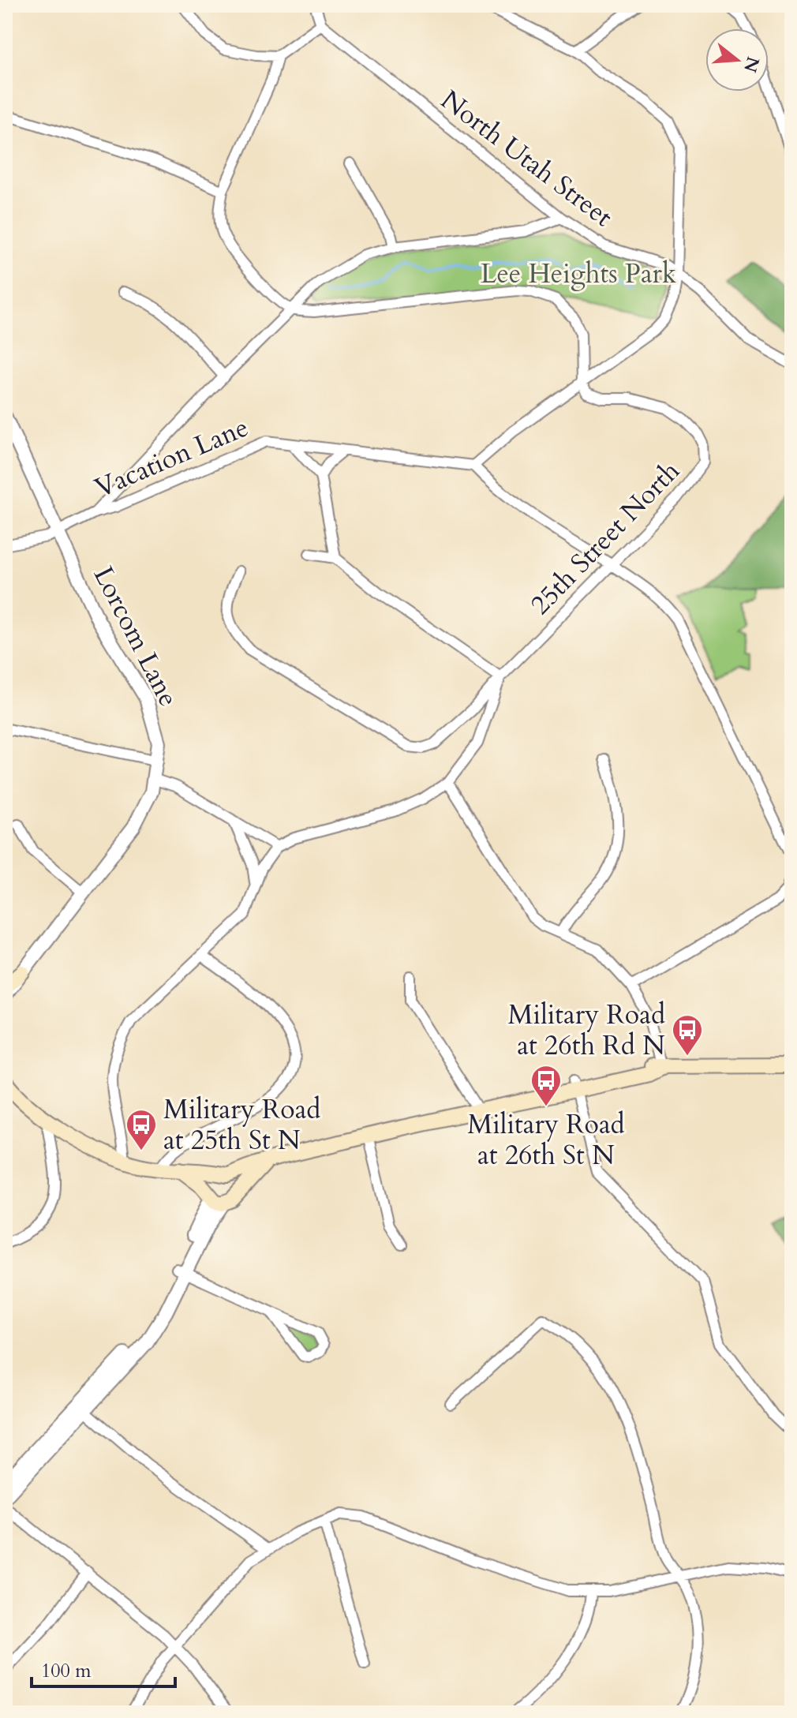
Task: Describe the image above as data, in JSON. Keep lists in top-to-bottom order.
{
  "streets": {
    "street": [
      "North Utah Street",
      "Vacation Lane",
      "25th Street North",
      "Lorcom Lane"
    ]
  },
  "crossings": [
    ["Vacation Lane", "Lorcom Lane"]
  ],
  "parks": ["Lee Heights Park"],
  "places": {
    "bus stop": ["Military Road at 26th Rd N", "Military Road at 26th St N", "Military Road at 25th St N"]
  },
  "scale_bar": "100 m",
  "north": "right"
}
